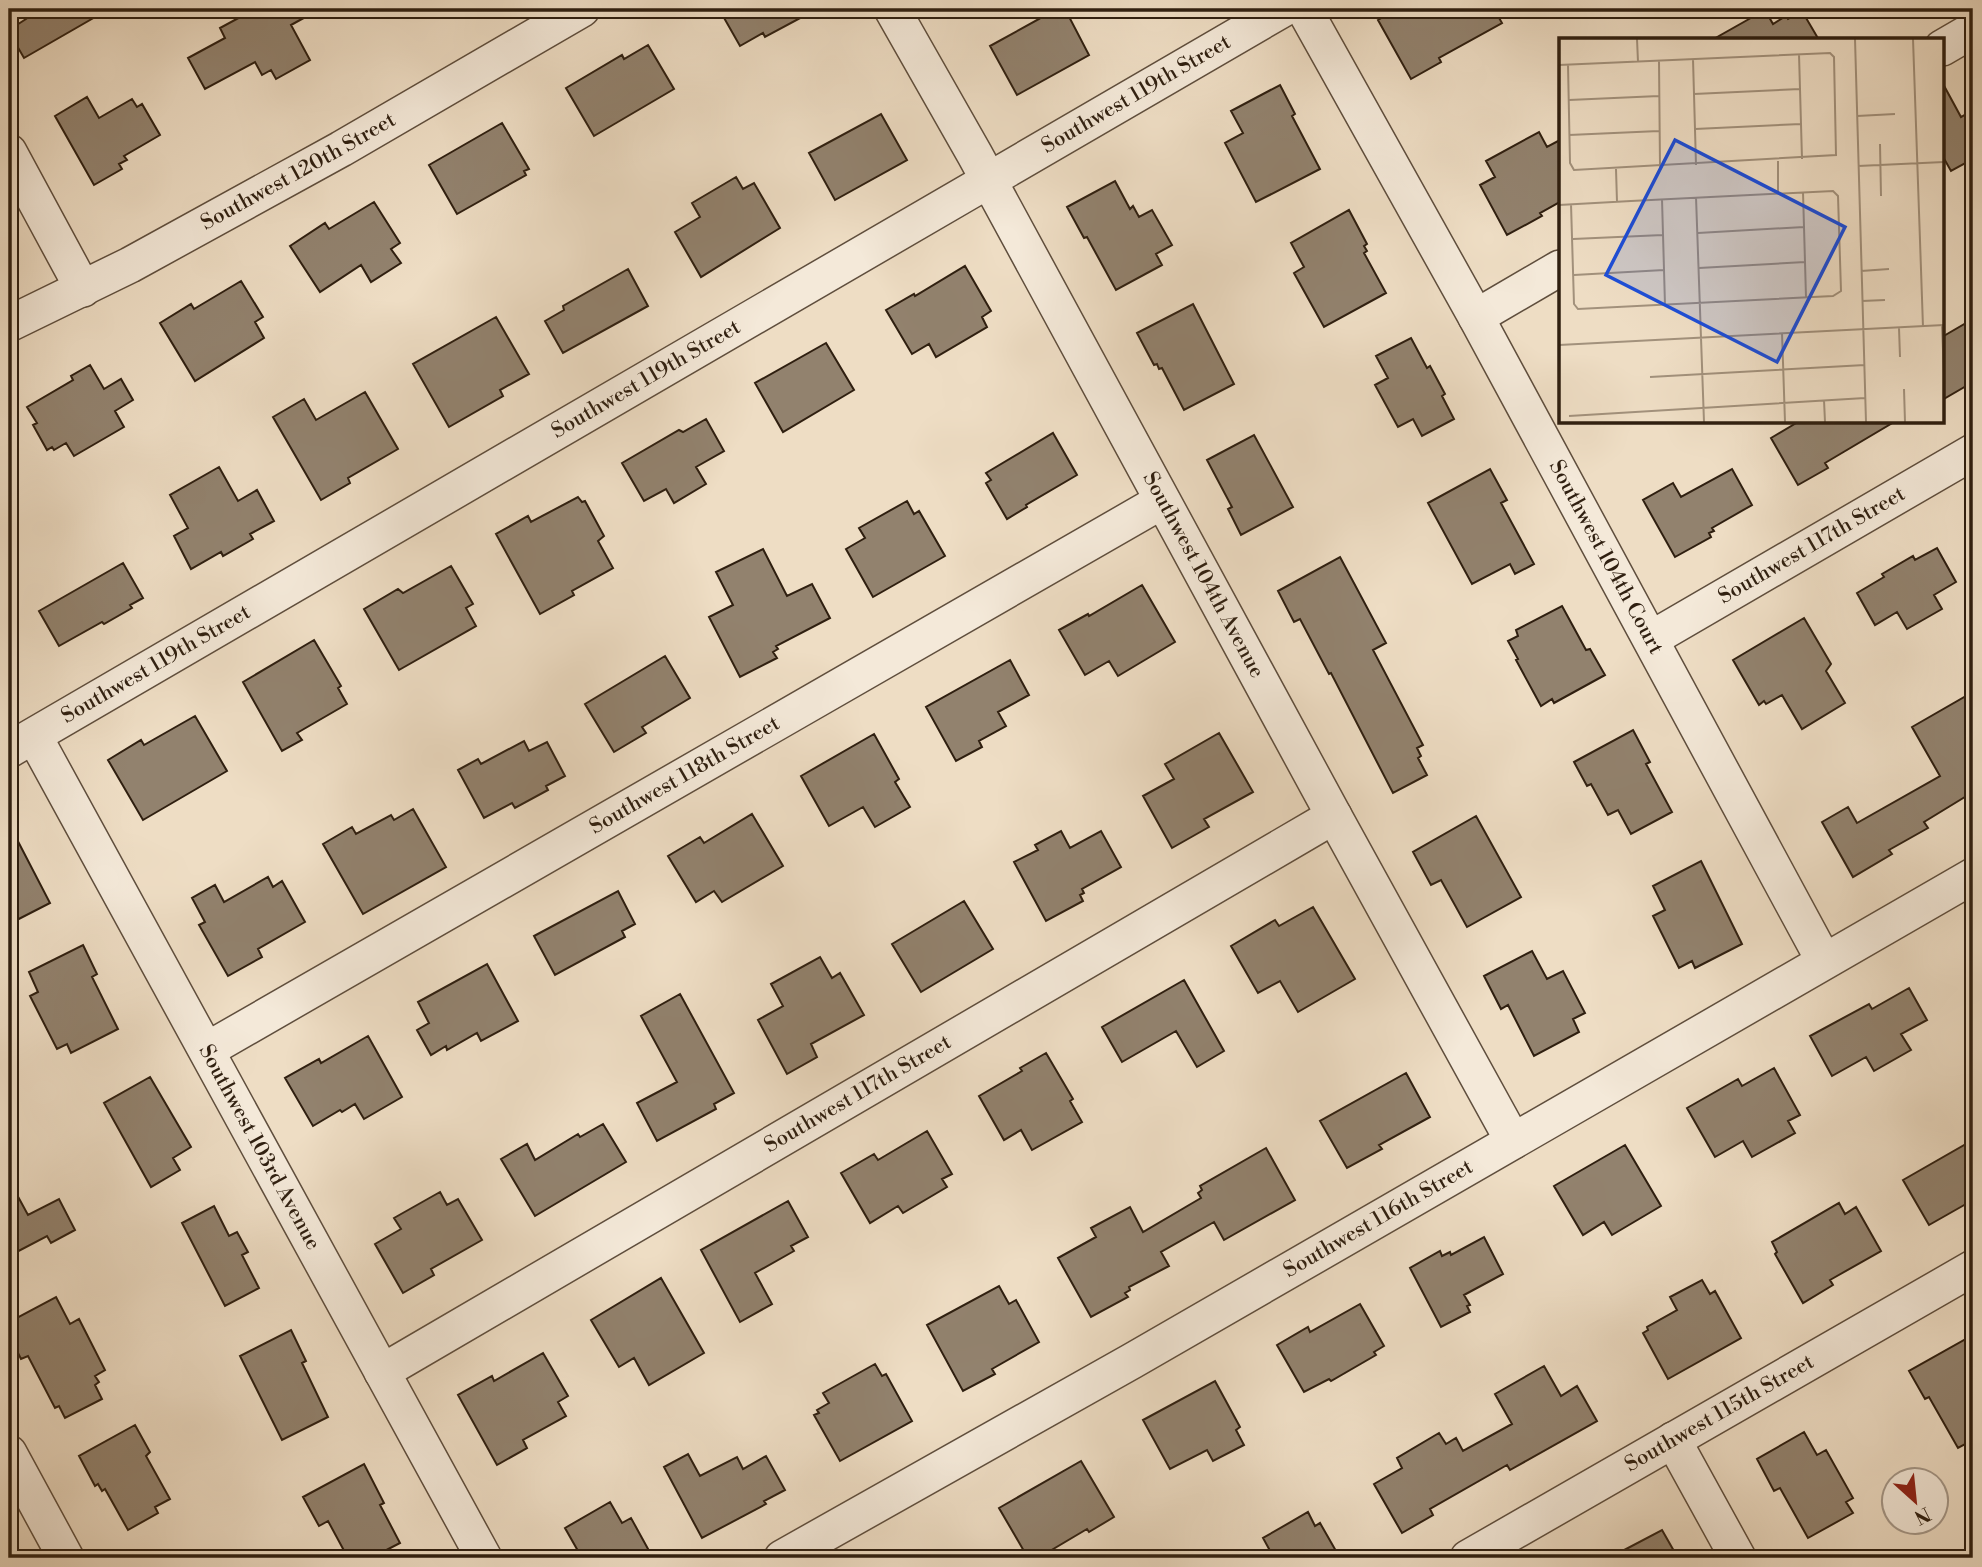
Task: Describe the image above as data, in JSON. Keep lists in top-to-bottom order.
{
  "streets": {
    "street": [
      "Southwest 119th Street",
      "Southwest 120th Street",
      "Southwest 117th Street",
      "Southwest 104th Court",
      "Southwest 104th Avenue",
      "Southwest 118th Street",
      "Southwest 103rd Avenue",
      "Southwest 116th Street",
      "Southwest 115th Street"
    ]
  },
  "crossings": [
    ["Southwest 119th Street", "Southwest 104th Avenue"],
    ["Southwest 119th Street", "Southwest 103rd Avenue"],
    ["Southwest 117th Street", "Southwest 104th Court"],
    ["Southwest 117th Street", "Southwest 104th Avenue"],
    ["Southwest 117th Street", "Southwest 103rd Avenue"],
    ["Southwest 104th Court", "Southwest 116th Street"],
    ["Southwest 104th Avenue", "Southwest 118th Street"],
    ["Southwest 104th Avenue", "Southwest 116th Street"],
    ["Southwest 118th Street", "Southwest 103rd Avenue"]
  ],
  "north": "bottom right"
}
